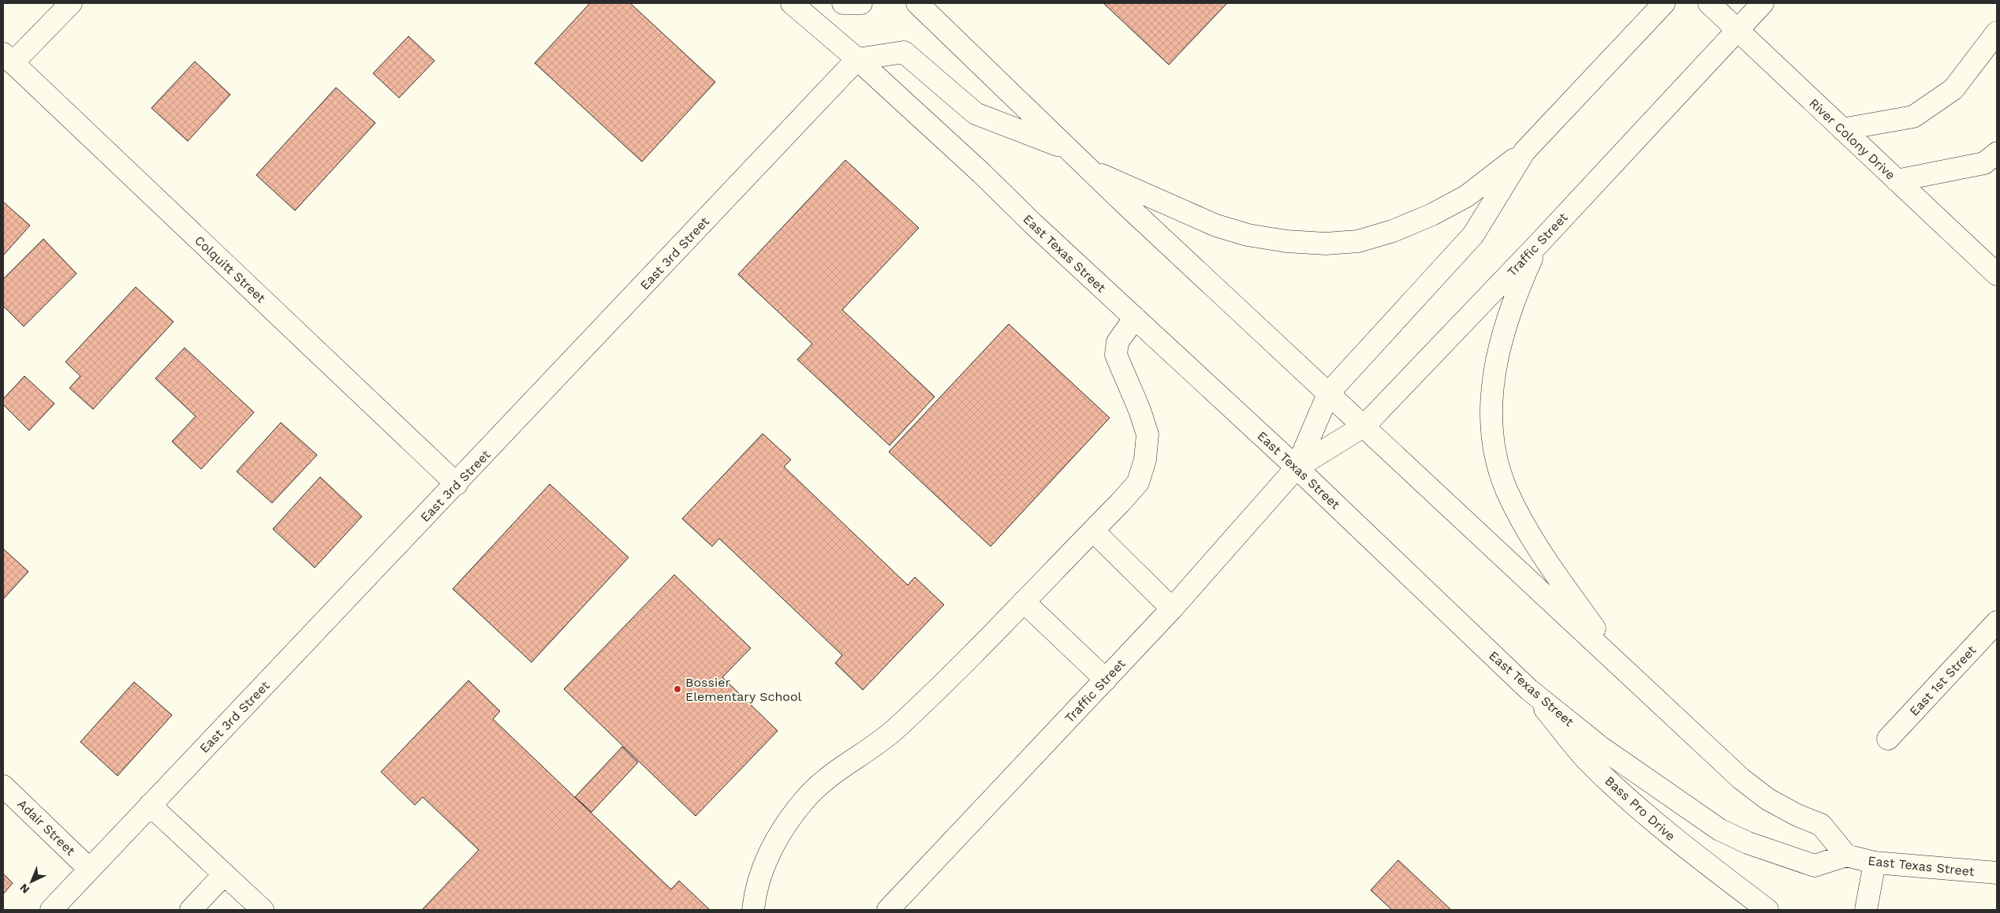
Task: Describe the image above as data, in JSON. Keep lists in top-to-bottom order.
{
  "streets": {
    "main road": [
      "River Colony Drive",
      "Traffic Street",
      "East 3rd Street",
      "East Texas Street",
      "Colquitt Street",
      "East 1st Street",
      "Bass Pro Drive",
      "Adair Street"
    ]
  },
  "crossings": [
    ["River Colony Drive", "Traffic Street"],
    ["Traffic Street", "East Texas Street"],
    ["East 3rd Street", "East Texas Street"],
    ["East 3rd Street", "Colquitt Street"],
    ["East 3rd Street", "Adair Street"],
    ["East Texas Street", "Bass Pro Drive"]
  ],
  "places": ["Bossier Elementary School"],
  "north": "bottom left"
}
